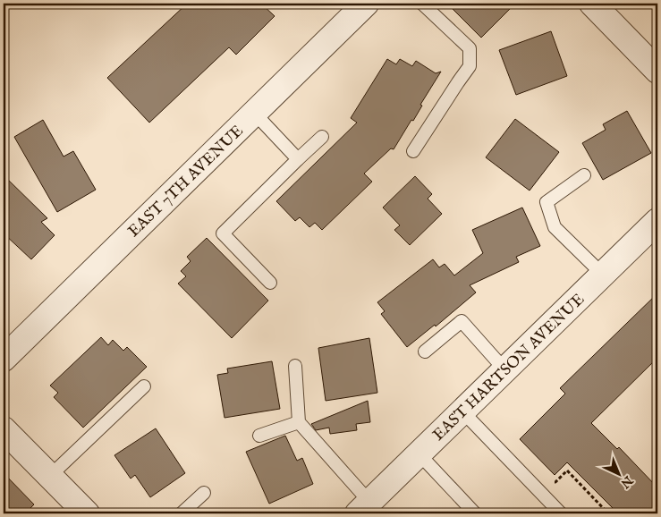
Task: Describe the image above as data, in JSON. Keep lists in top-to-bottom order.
{
  "streets": {
    "street": ["EAST 7TH AVENUE", "EAST HARTSON AVENUE"]
  },
  "north": "bottom right"
}
